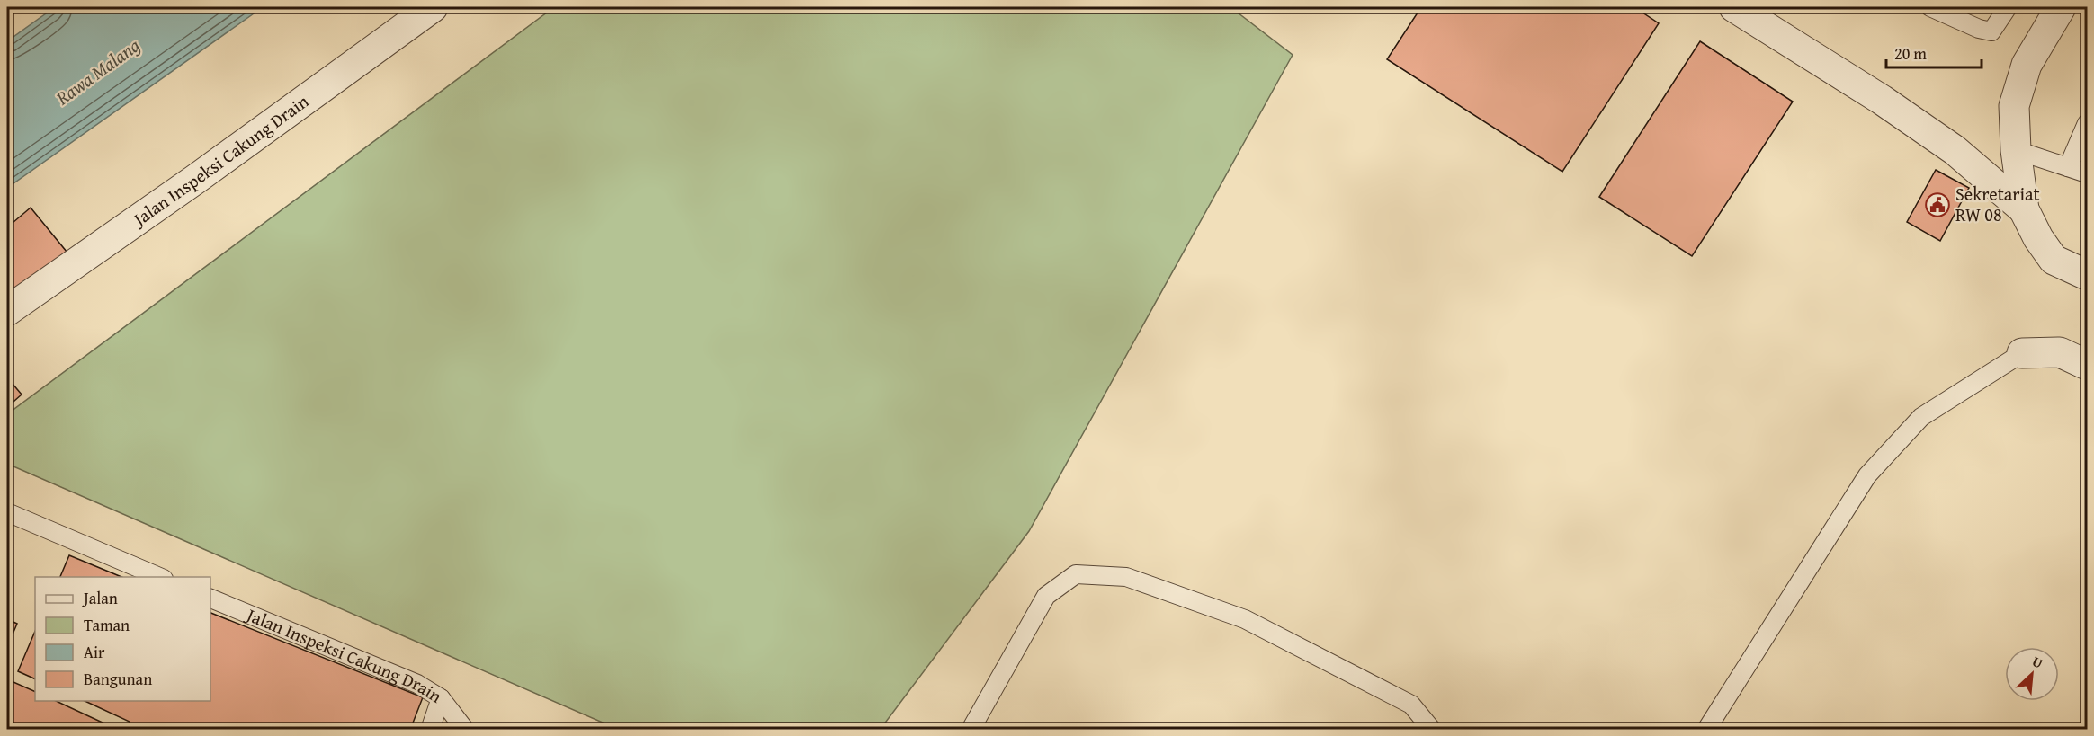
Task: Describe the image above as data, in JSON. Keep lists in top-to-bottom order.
{
  "streets": {
    "street": ["Jalan Inspeksi Cakung Drain"]
  },
  "water": ["Rawa Malang"],
  "places": {
    "public building": ["Sekretariat RW 08"]
  },
  "legend": [
    "Jalan",
    "Taman",
    "Air",
    "Bangunan"
  ],
  "scale_bar": "20 m",
  "north": "top right"
}
